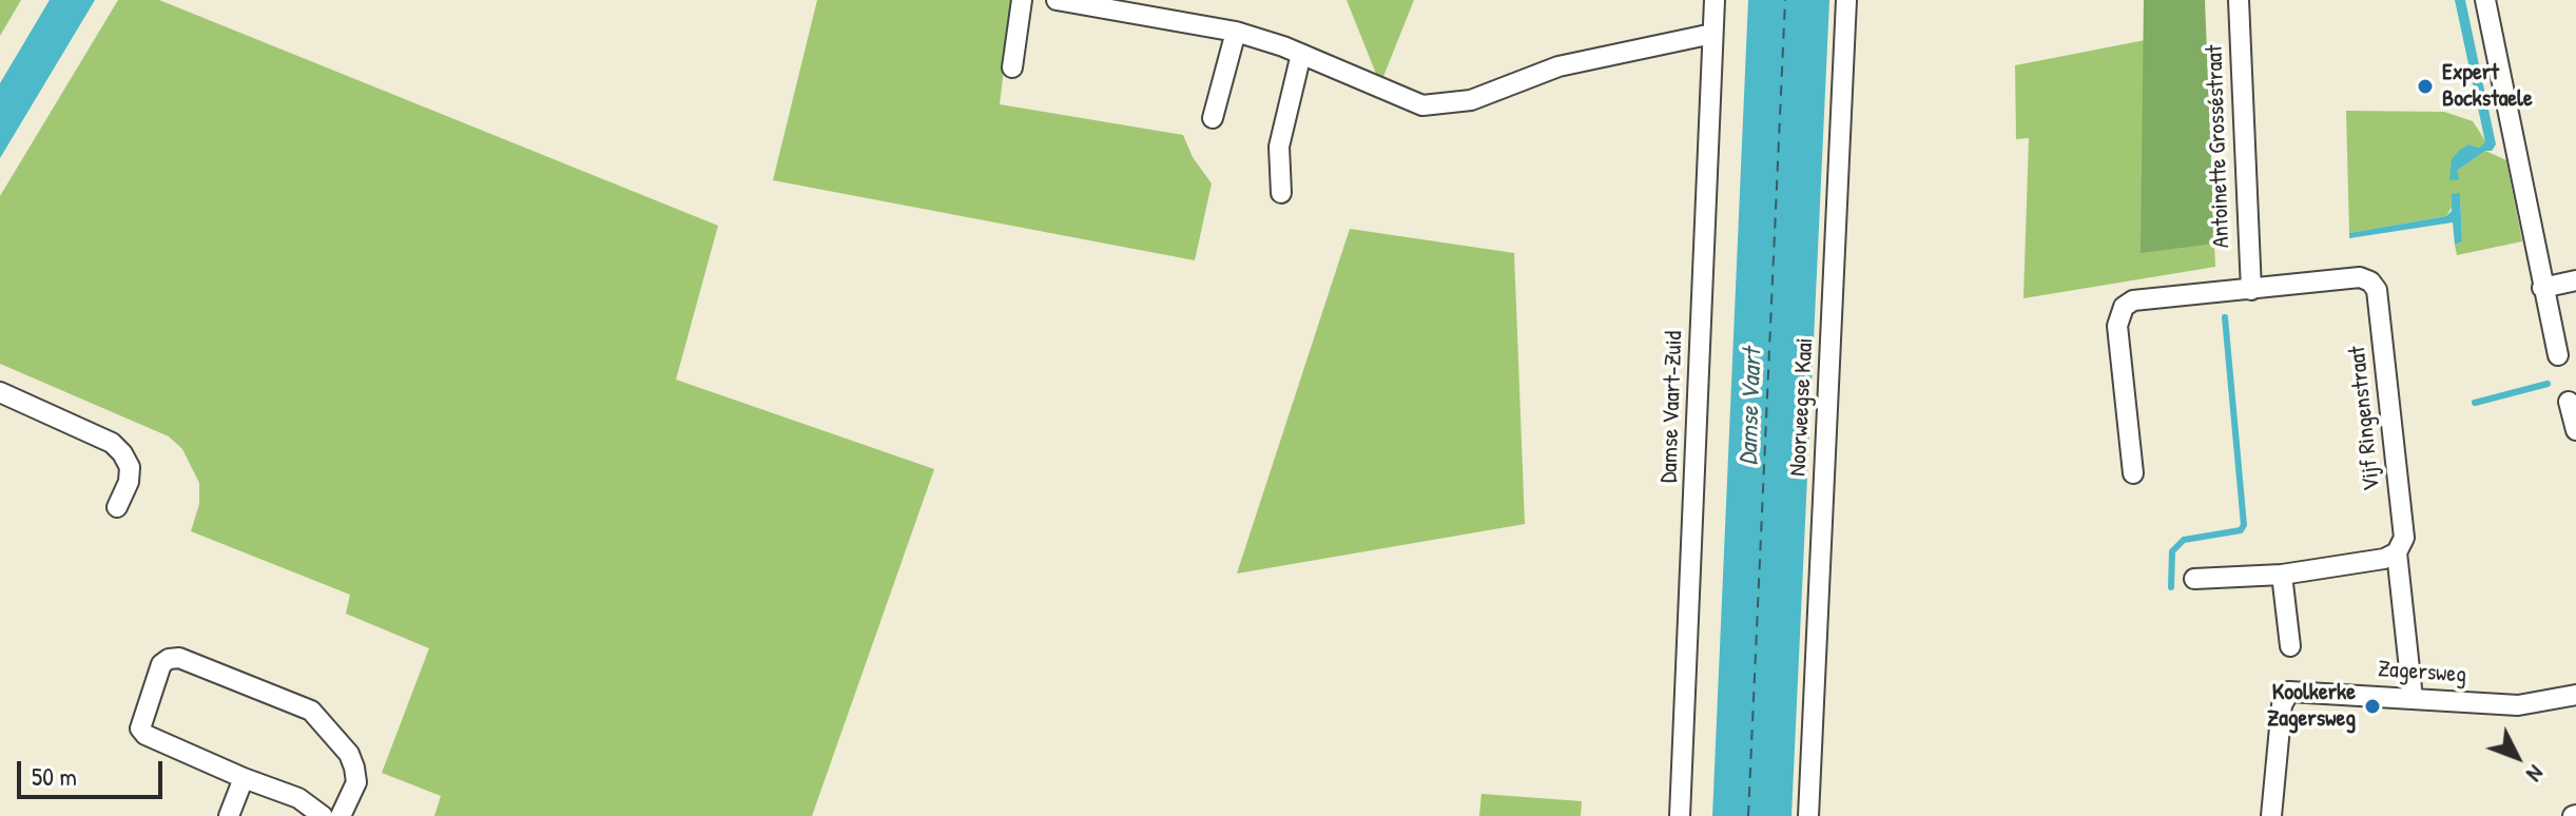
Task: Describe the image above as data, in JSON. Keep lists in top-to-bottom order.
{
  "streets": {
    "street": [
      "Antoinette Grosséstraat",
      "Damse Vaart-Zuid",
      "Noorweegse Kaai",
      "Vijf Ringenstraat",
      "Zagersweg"
    ]
  },
  "crossings": [
    ["Antoinette Grosséstraat", "Vijf Ringenstraat"],
    ["Vijf Ringenstraat", "Zagersweg"]
  ],
  "water": ["Damse Vaart"],
  "places": ["Expert Bockstaele", "Koolkerke Zagersweg"],
  "scale_bar": "50 m",
  "north": "bottom right"
}
